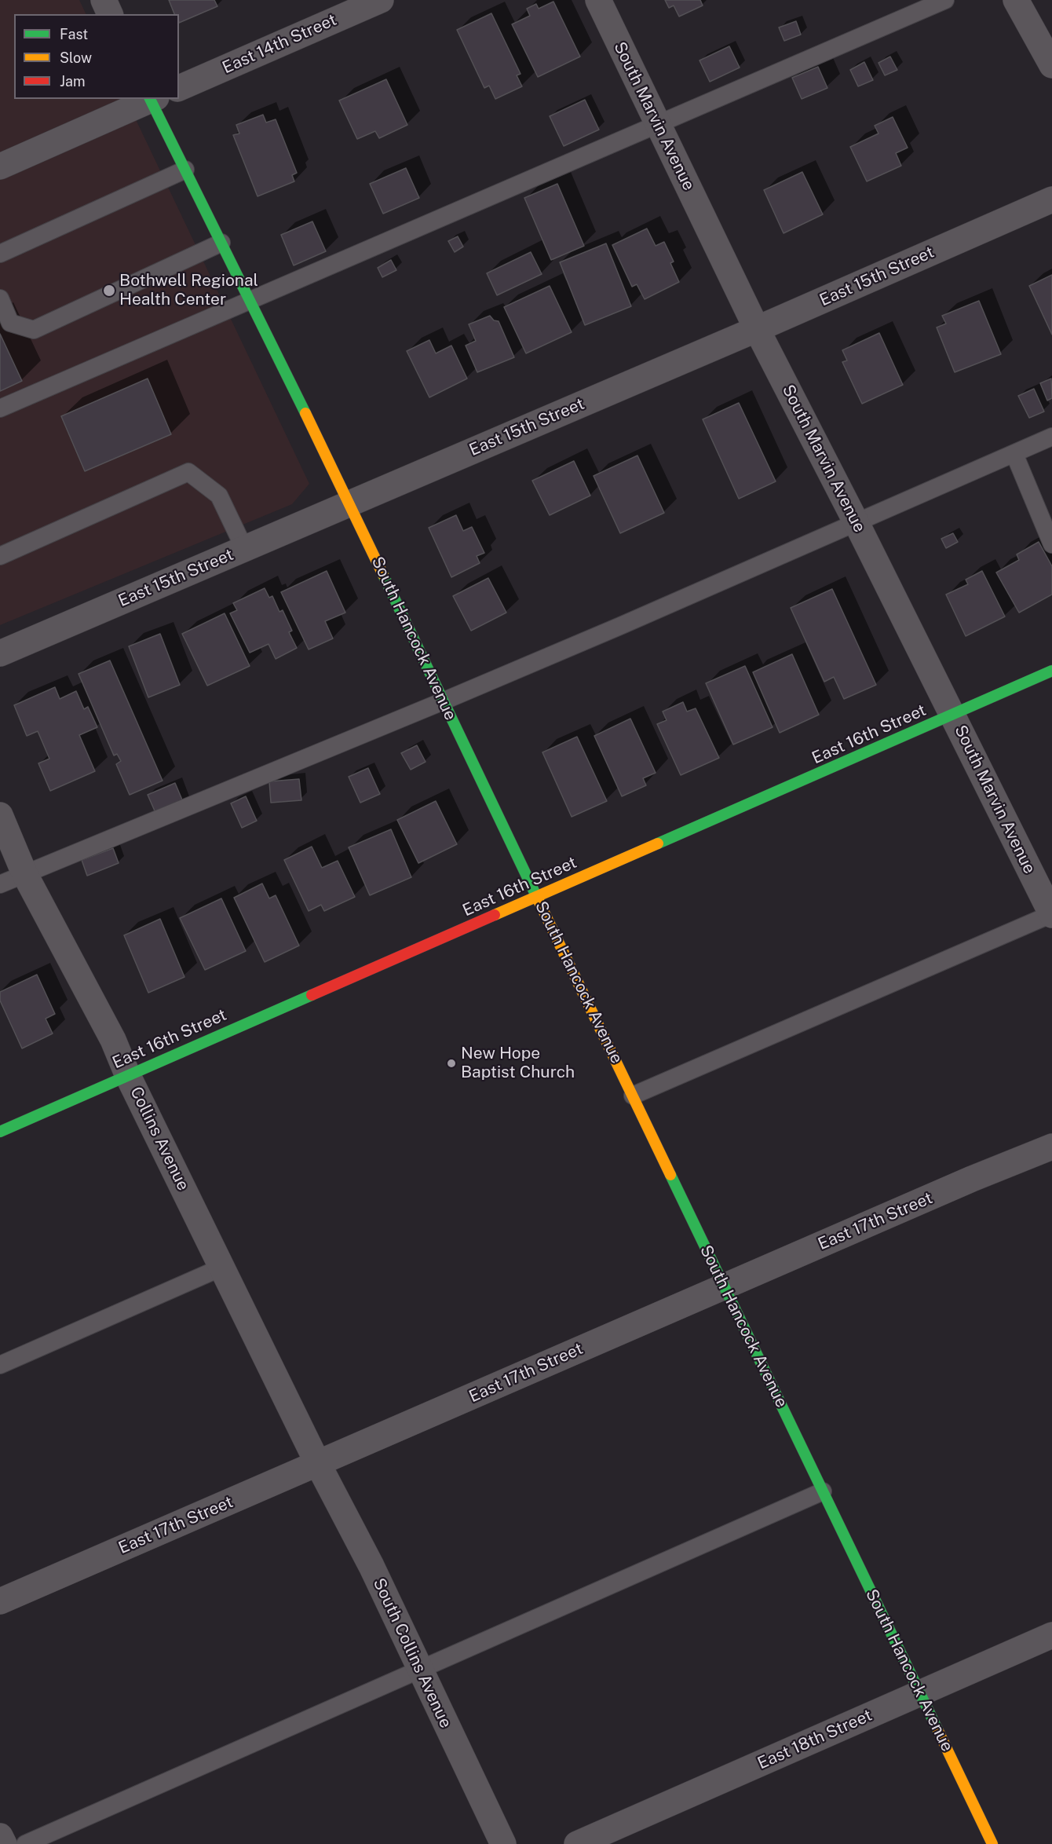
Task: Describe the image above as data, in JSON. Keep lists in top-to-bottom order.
{
  "streets": {
    "street": [
      "East 14th Street",
      "South Marvin Avenue",
      "East 15th Street",
      "South Hancock Avenue",
      "East 16th Street",
      "Collins Avenue",
      "East 17th Street",
      "South Collins Avenue",
      "East 18th Street"
    ]
  },
  "crossings": [
    ["South Marvin Avenue", "East 15th Street"],
    ["South Marvin Avenue", "East 16th Street"],
    ["East 15th Street", "South Hancock Avenue"],
    ["South Hancock Avenue", "East 16th Street"],
    ["South Hancock Avenue", "East 17th Street"],
    ["South Hancock Avenue", "East 18th Street"],
    ["East 16th Street", "Collins Avenue"],
    ["Collins Avenue", "East 17th Street"],
    ["Collins Avenue", "South Collins Avenue"],
    ["East 17th Street", "South Collins Avenue"]
  ],
  "places": ["Bothwell Regional Health Center", "New Hope Baptist Church"],
  "legend": ["Fast", "Slow", "Jam"]
}
